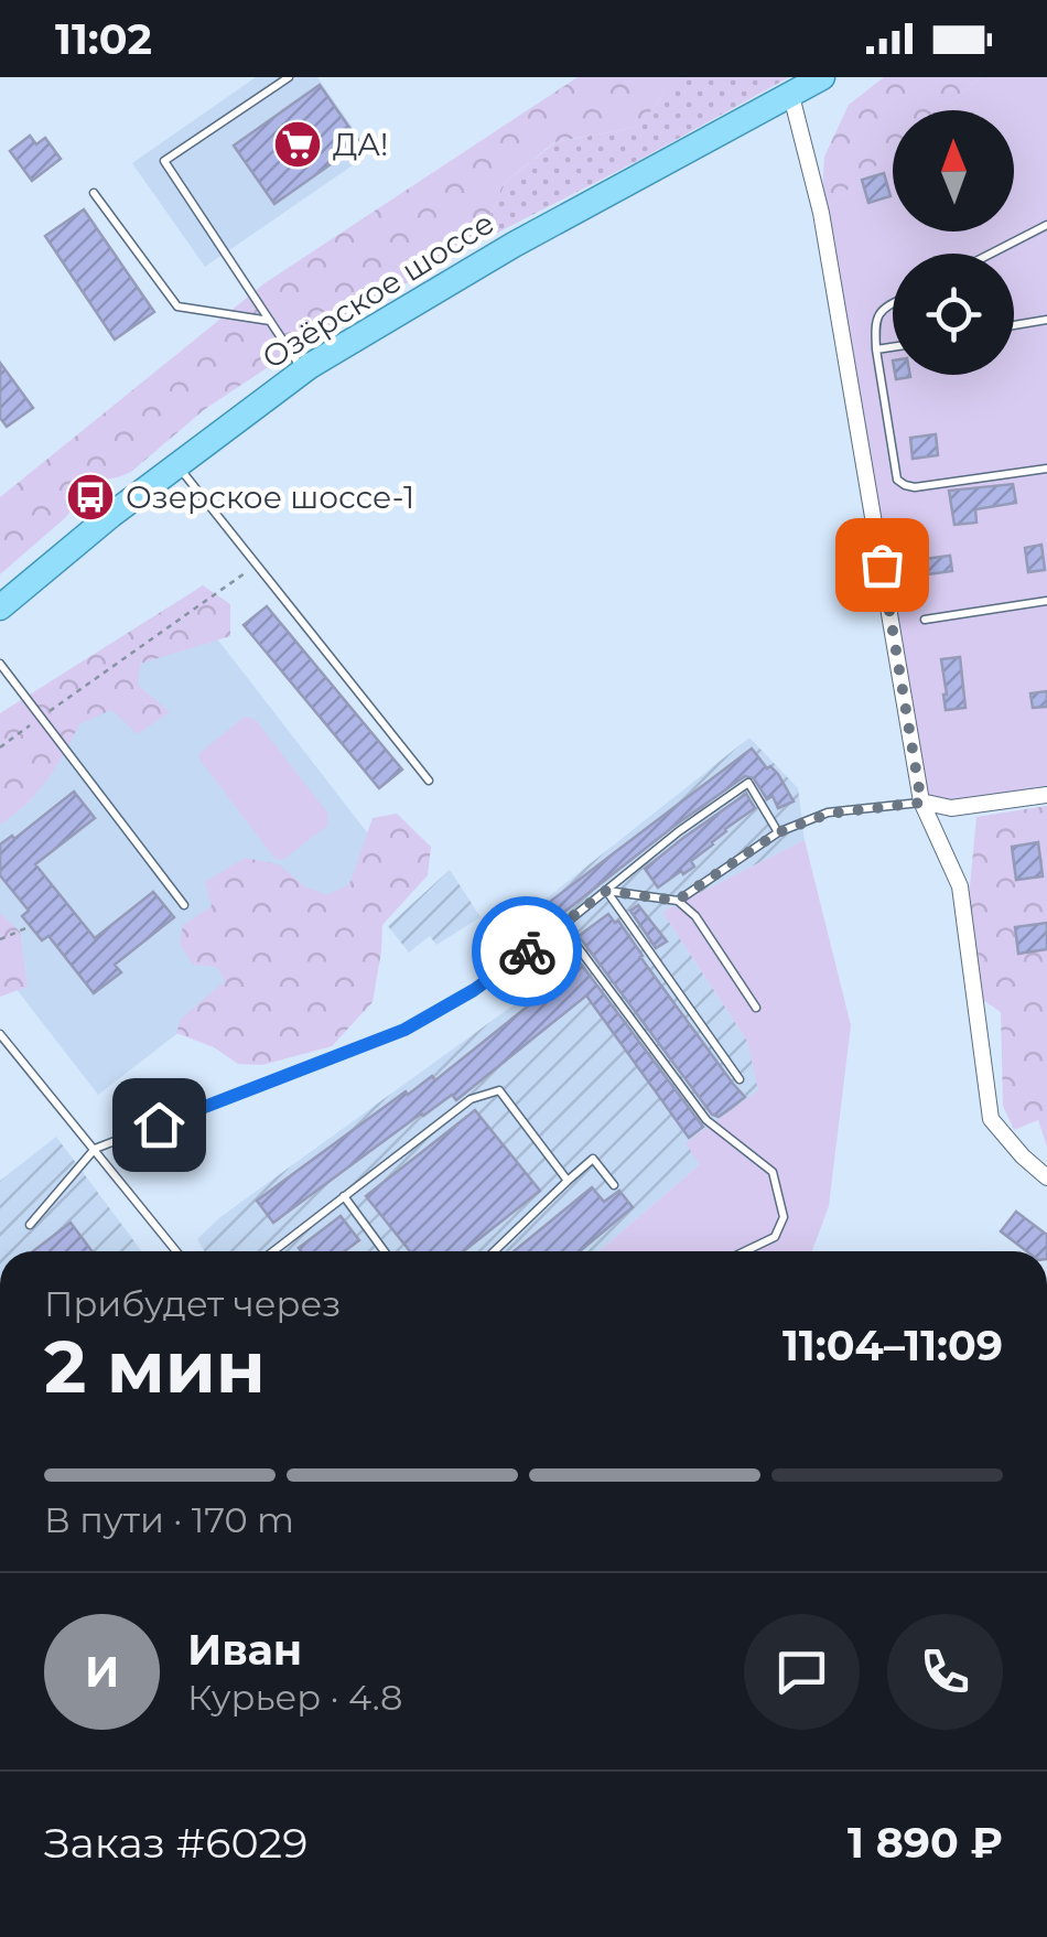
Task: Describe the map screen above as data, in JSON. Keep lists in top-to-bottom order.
{
  "streets": {
    "main road": ["Озёрское шоссе"]
  },
  "places": {
    "supermarket": ["ДА!"],
    "bus stop": ["Озерское шоссе-1"]
  },
  "north": "top",
  "page": {
    "status": "11:02",
    "heading": ["2 мин", "Прибудет через", "11:04–11:09"],
    "panel": [
      "Иван",
      "Курьер · 4.8",
      "Заказ #6029",
      "1 890 ₽"
    ],
    "bar": "В пути · 170 m",
    "round": "И"
  }
}
